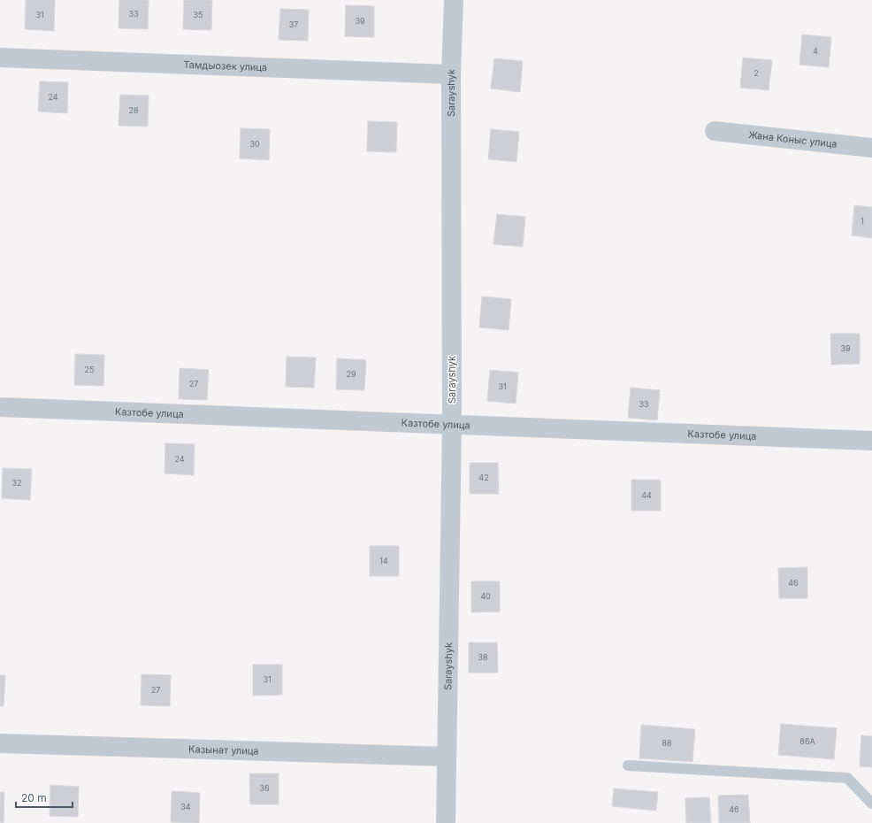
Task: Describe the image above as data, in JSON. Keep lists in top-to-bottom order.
{
  "streets": {
    "street": [
      "Тамдыозек улица",
      "Sarayshyk",
      "Жана Коныс улица",
      "Казтобе улица",
      "Казынат улица"
    ]
  },
  "crossings": [
    ["Тамдыозек улица", "Sarayshyk"],
    ["Sarayshyk", "Казтобе улица"],
    ["Sarayshyk", "Казынат улица"]
  ],
  "house_numbers": [
    "33",
    "31",
    "35",
    "39",
    "37",
    "4",
    "2",
    "24",
    "28",
    "30",
    "1",
    "39",
    "25",
    "29",
    "27",
    "31",
    "33",
    "24",
    "42",
    "32",
    "44",
    "14",
    "46",
    "40",
    "38",
    "31",
    "27",
    "86А",
    "88",
    "36",
    "34",
    "46"
  ],
  "scale_bar": "20 m"
}
